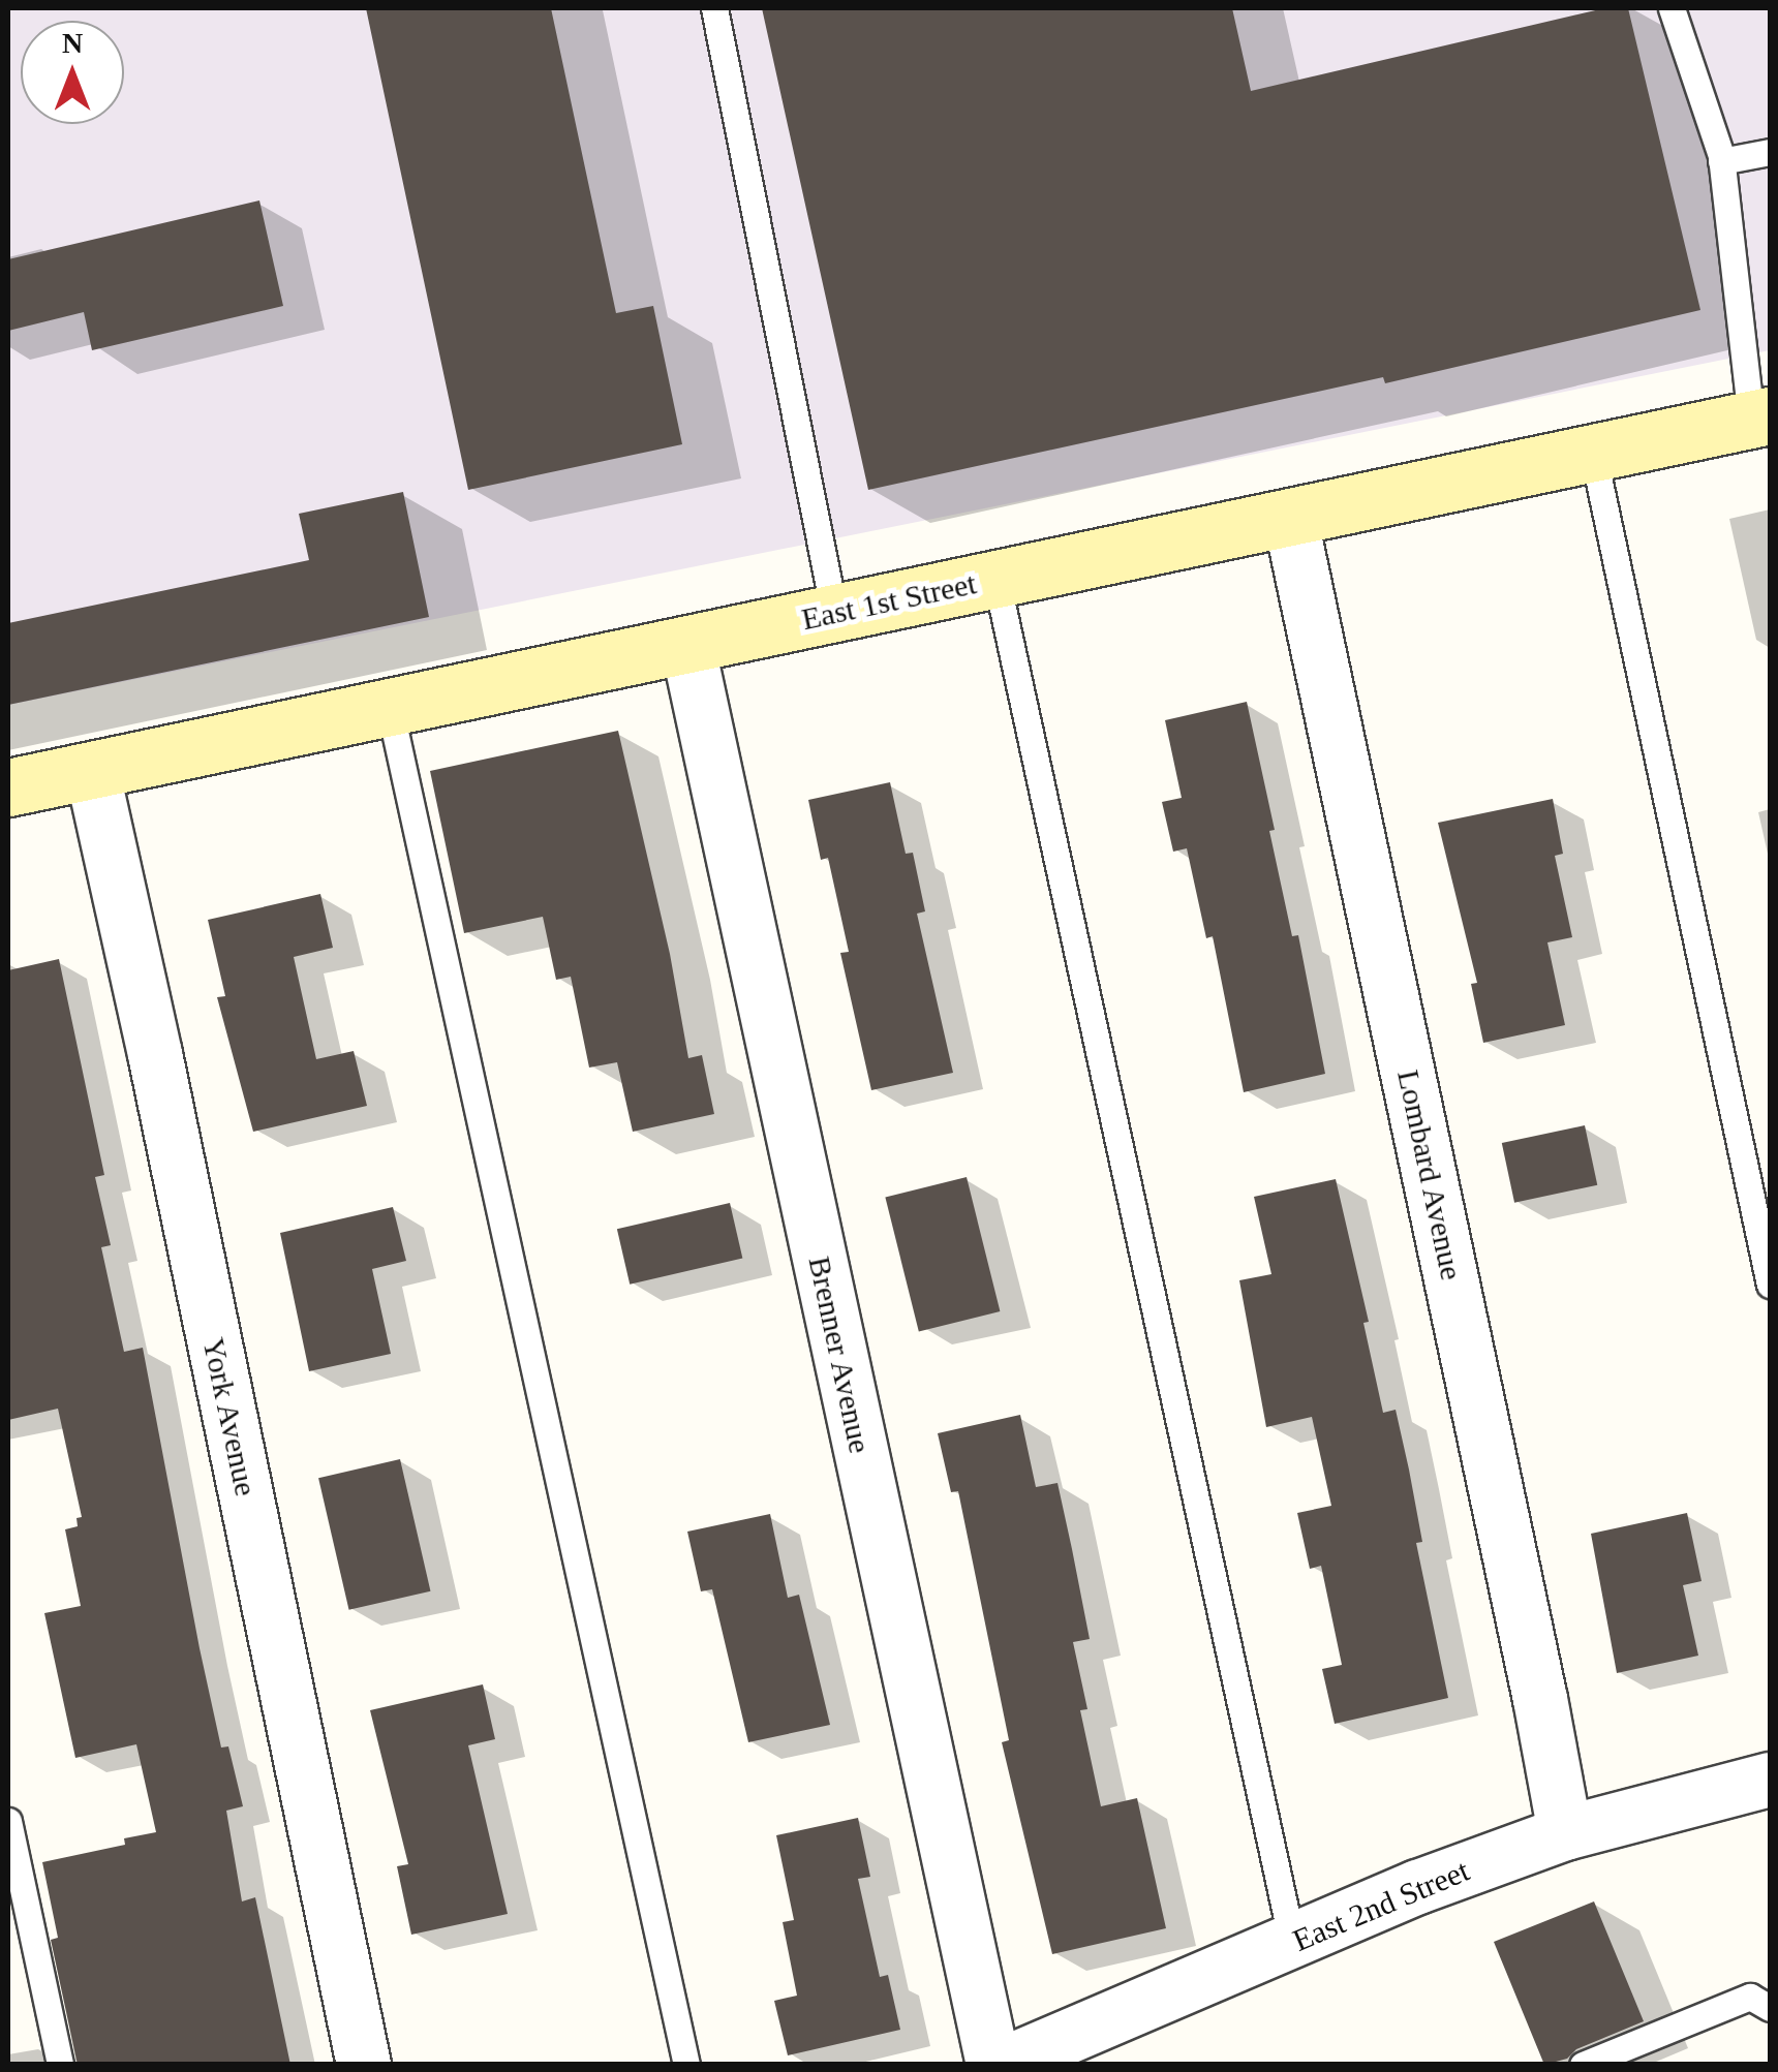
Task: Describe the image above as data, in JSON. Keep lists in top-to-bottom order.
{
  "streets": {
    "main road": ["East 1st Street"],
    "street": [
      "Lombard Avenue",
      "Brenner Avenue",
      "York Avenue",
      "East 2nd Street"
    ]
  },
  "crossings": [
    ["East 1st Street", "Lombard Avenue"],
    ["East 1st Street", "Brenner Avenue"],
    ["East 1st Street", "York Avenue"],
    ["Lombard Avenue", "East 2nd Street"]
  ],
  "north": "top"
}
